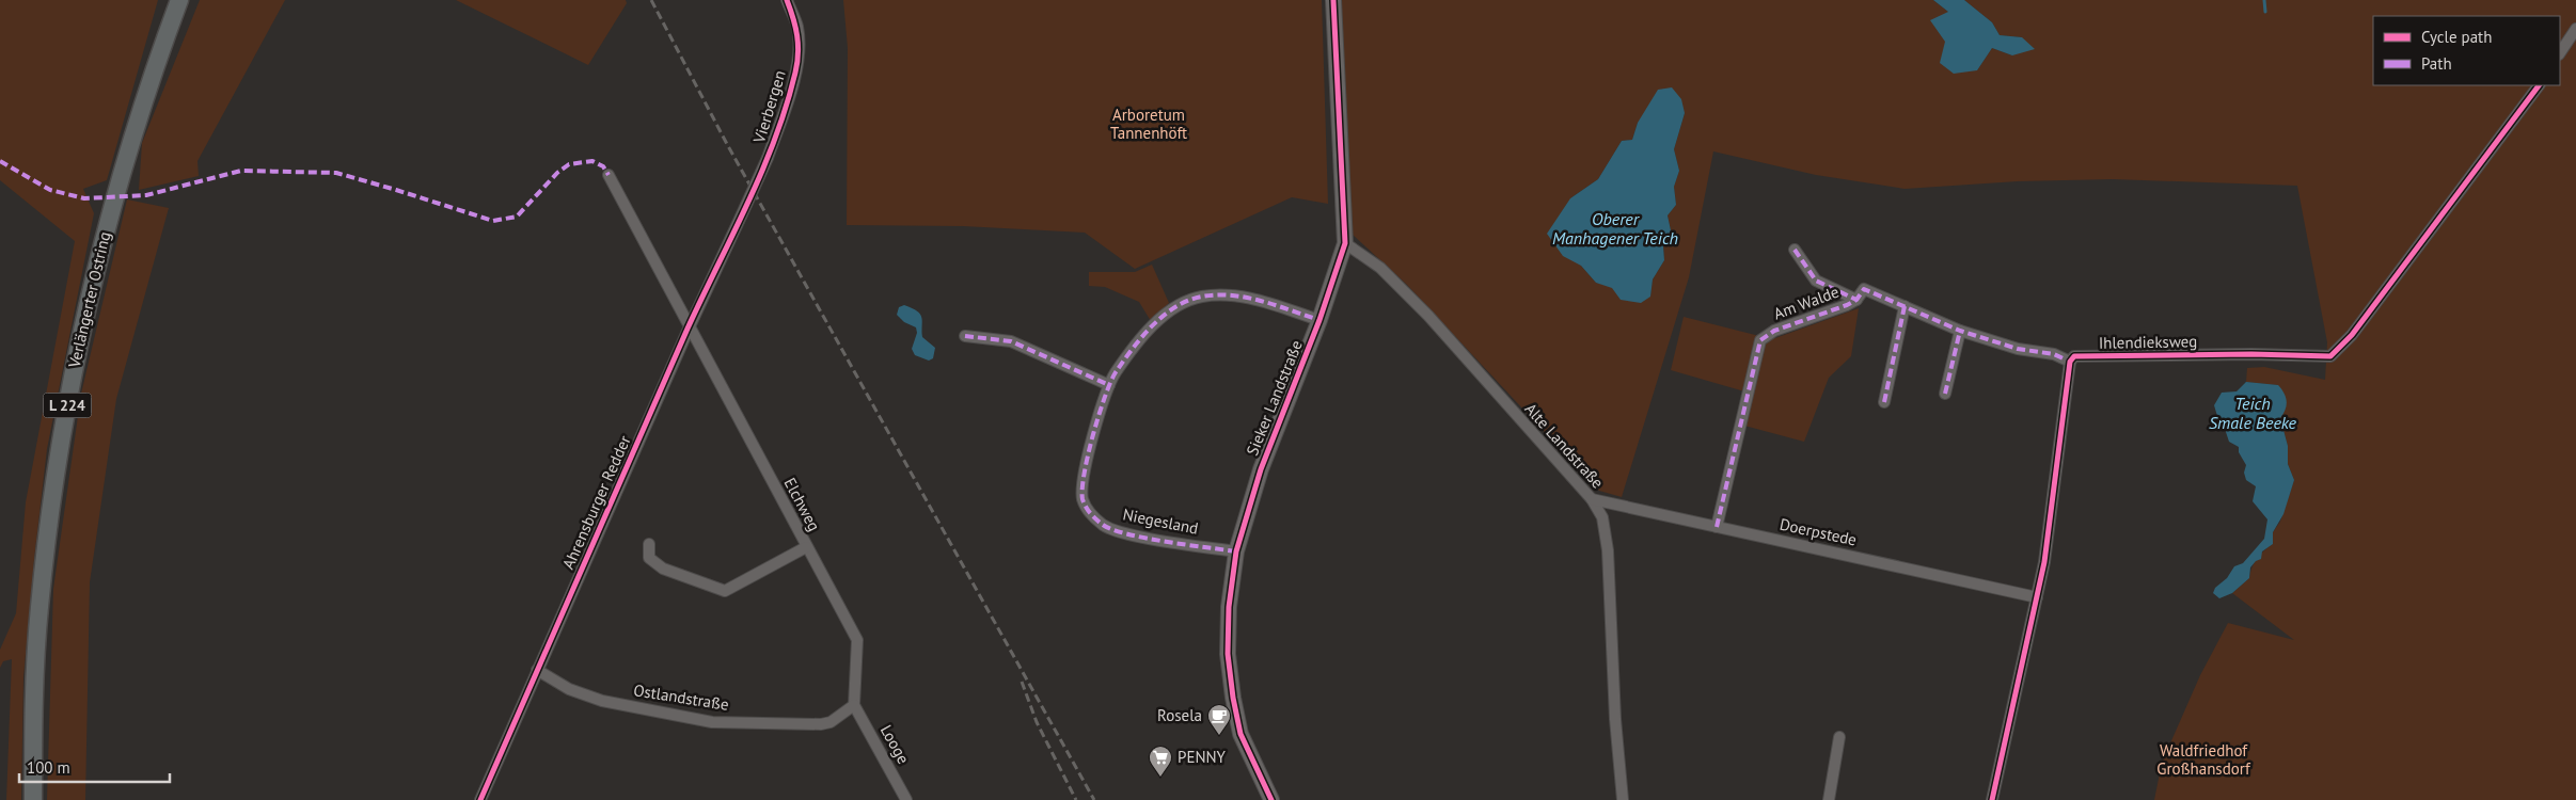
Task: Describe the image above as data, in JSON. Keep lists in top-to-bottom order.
{
  "streets": {
    "main road": ["Verlängerter Ostring", "L 224"],
    "street": [
      "Vierbergen",
      "Am Walde",
      "Ihlendieksweg",
      "Sieker Landstraße",
      "Alte Landstraße",
      "Ahrensburger Redder",
      "Elchweg",
      "Niegesland",
      "Doerpstede",
      "Ostlandstraße",
      "Looge"
    ]
  },
  "crossings": [
    ["Vierbergen", "Ahrensburger Redder"],
    ["Am Walde", "Ihlendieksweg"],
    ["Am Walde", "Doerpstede"],
    ["Sieker Landstraße", "Alte Landstraße"],
    ["Sieker Landstraße", "Niegesland"],
    ["Alte Landstraße", "Doerpstede"],
    ["Ahrensburger Redder", "Elchweg"],
    ["Ahrensburger Redder", "Ostlandstraße"],
    ["Elchweg", "Ostlandstraße"],
    ["Elchweg", "Looge"],
    ["Ostlandstraße", "Looge"]
  ],
  "water": ["Oberer Manhagener Teich", "Teich Smale Beeke"],
  "parks": ["Arboretum Tannenhöft", "Waldfriedhof Großhansdorf"],
  "places": {
    "cafe": ["Rosela"],
    "supermarket": ["PENNY"]
  },
  "legend": ["Cycle path", "Path"],
  "scale_bar": "100 m"
}
